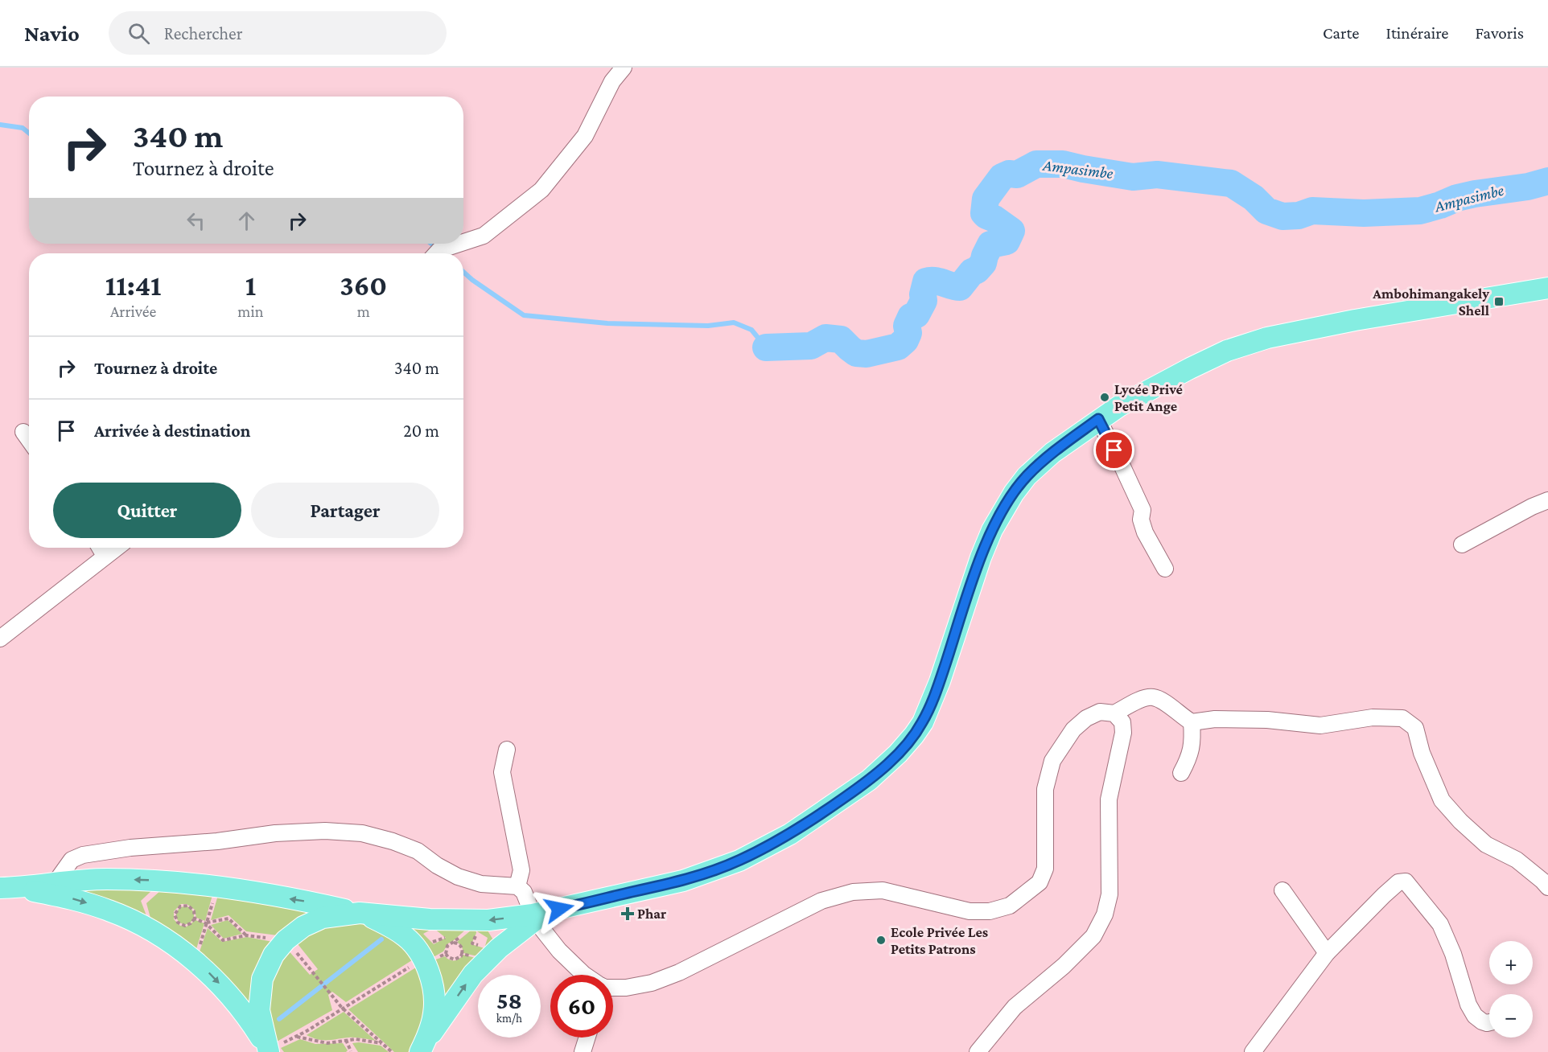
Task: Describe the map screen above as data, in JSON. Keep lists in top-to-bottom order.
{
  "water": ["Ampasimbe"],
  "places": {
    "transit": ["Ambohimangakely Shell"],
    "other": ["Lycée Privé Petit Ange", "Ecole Privée Les Petits Patrons"],
    "health": ["Phar"]
  },
  "page": {
    "header": "Navio",
    "search": "Rechercher",
    "nav": ["Carte", "Itinéraire", "Favoris"],
    "turn": ["340 m", "Tournez à droite"],
    "eta": [
      "11:41",
      "Arrivée",
      "1",
      "min",
      "360",
      "m"
    ],
    "list": [
      {
        "name": "Tournez à droite",
        "value": "340 m"
      },
      {
        "name": "Arrivée à destination",
        "value": "20 m"
      }
    ],
    "buttons": ["Quitter", "Partager"],
    "map_buttons": ["+", "−"],
    "speed": "58 km/h",
    "limit": "60"
  }
}
